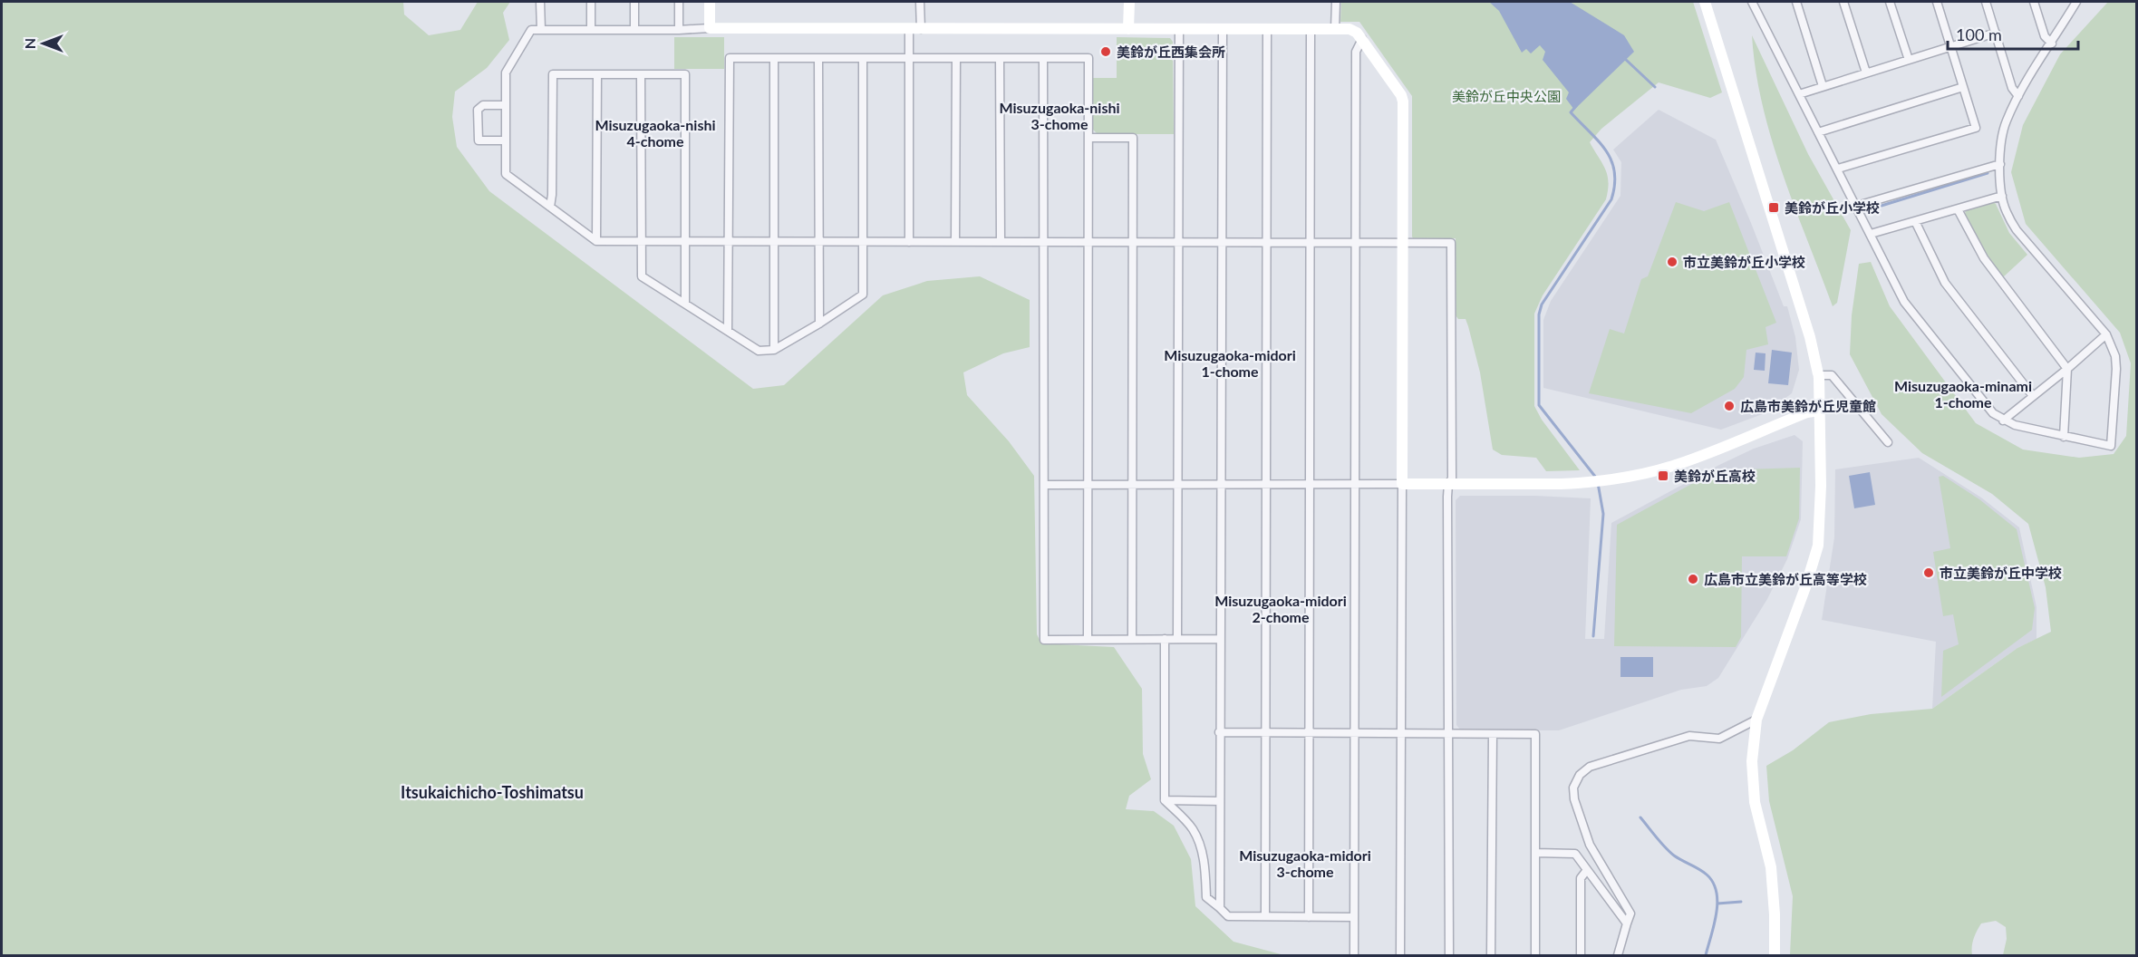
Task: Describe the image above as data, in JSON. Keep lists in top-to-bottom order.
{
  "districts": [
    "Misuzugaoka-nishi 3-chome",
    "Misuzugaoka-nishi 4-chome",
    "Misuzugaoka-midori 1-chome",
    "Misuzugaoka-minami 1-chome",
    "Misuzugaoka-midori 2-chome",
    "Itsukaichicho-Toshimatsu",
    "Misuzugaoka-midori 3-chome"
  ],
  "parks": ["美鈴が丘中央公園"],
  "places": {
    "other": [
      "美鈴が丘西集会所",
      "市立美鈴が丘小学校",
      "広島市美鈴が丘児童館",
      "市立美鈴が丘中学校",
      "広島市立美鈴が丘高等学校"
    ],
    "transit": ["美鈴が丘小学校", "美鈴が丘高校"]
  },
  "scale_bar": "100 m",
  "north": "left"
}
